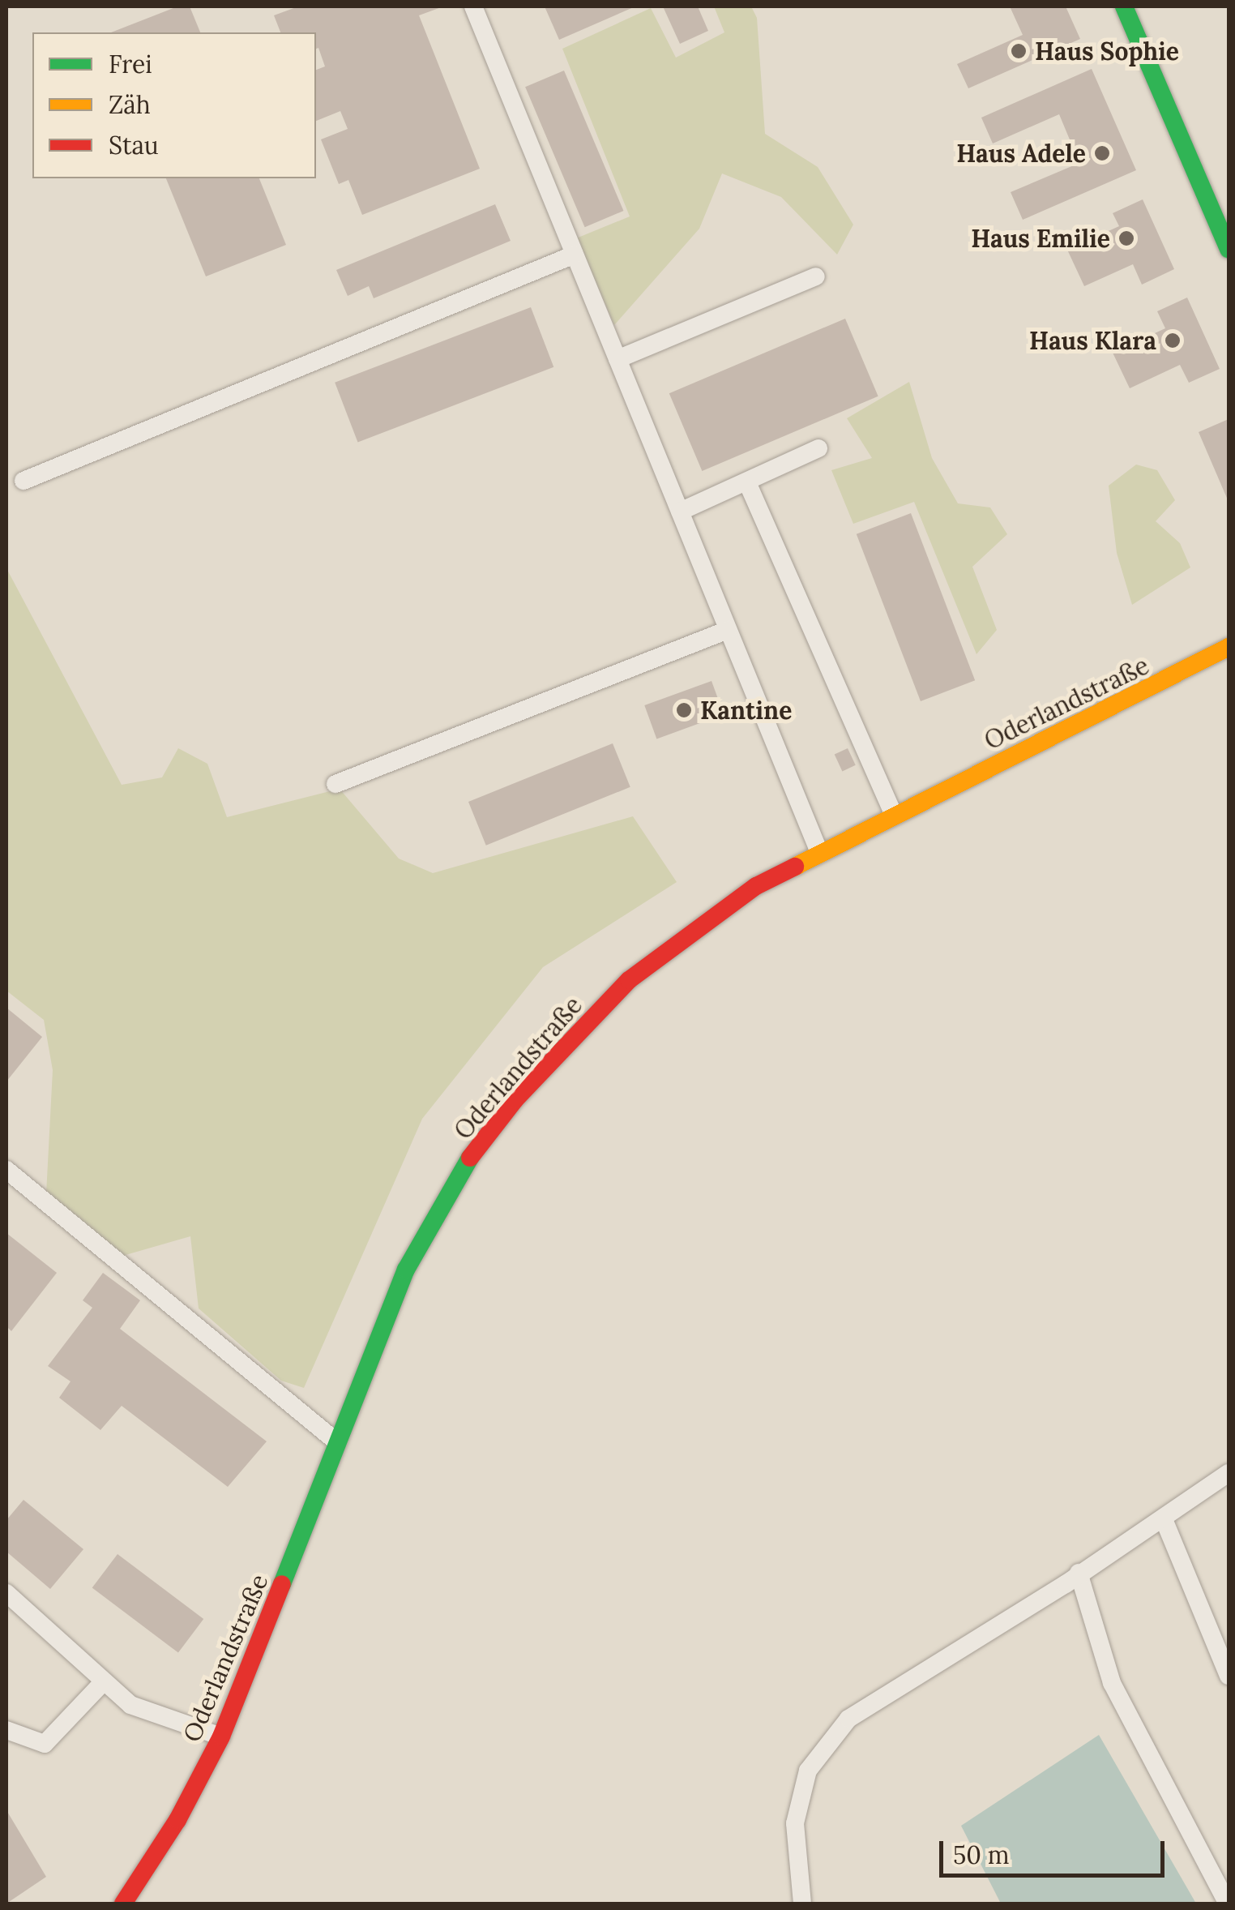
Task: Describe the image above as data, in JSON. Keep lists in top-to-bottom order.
{
  "streets": {
    "street": ["Oderlandstraße"]
  },
  "places": [
    "Haus Sophie",
    "Haus Adele",
    "Haus Emilie",
    "Haus Klara",
    "Kantine"
  ],
  "legend": ["Frei", "Zäh", "Stau"],
  "scale_bar": "50 m"
}
